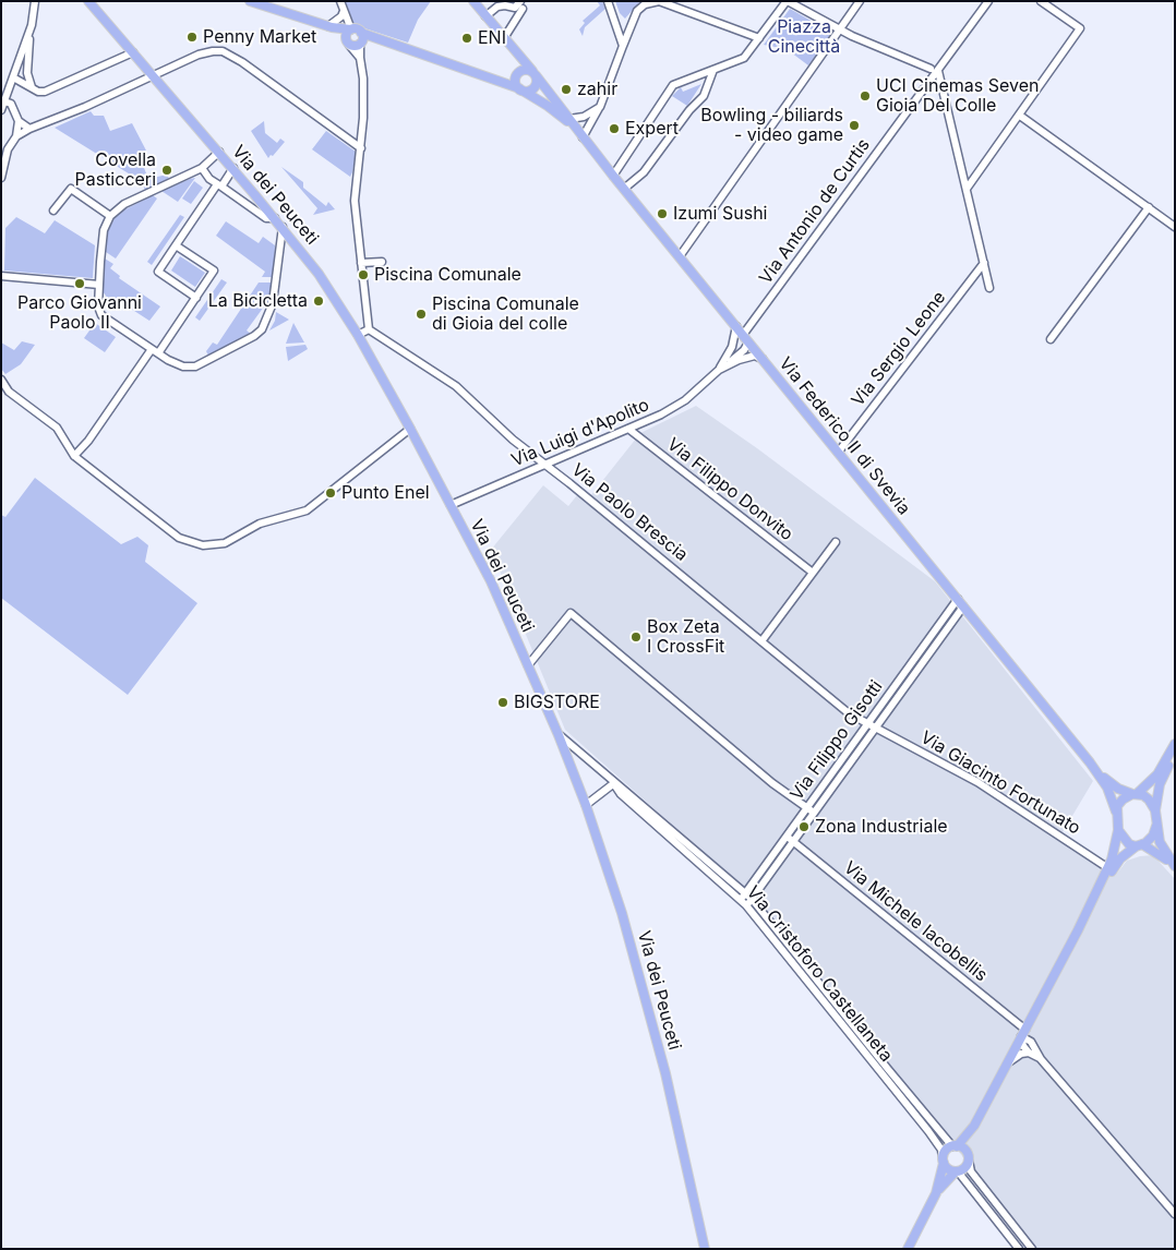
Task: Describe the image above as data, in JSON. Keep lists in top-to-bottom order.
{
  "streets": {
    "main road": ["Via dei Peuceti", "Via Federico II di Svevia"],
    "street": [
      "Via Antonio de Curtis",
      "Via Sergio Leone",
      "Via Luigi d'Apolito",
      "Via Filippo Donvito",
      "Via Paolo Brescia",
      "Via Filippo Gisotti",
      "Via Giacinto Fortunato",
      "Via Michele Iacobellis",
      "Via Cristoforo Castellaneta"
    ]
  },
  "crossings": [
    ["Via dei Peuceti", "Via Luigi d'Apolito"],
    ["Via dei Peuceti", "Via Cristoforo Castellaneta"],
    ["Via Antonio de Curtis", "Via Luigi d'Apolito"],
    ["Via Antonio de Curtis", "Via Federico II di Svevia"],
    ["Via Sergio Leone", "Via Federico II di Svevia"],
    ["Via Luigi d'Apolito", "Via Federico II di Svevia"],
    ["Via Luigi d'Apolito", "Via Filippo Donvito"],
    ["Via Luigi d'Apolito", "Via Paolo Brescia"],
    ["Via Federico II di Svevia", "Via Filippo Gisotti"],
    ["Via Paolo Brescia", "Via Filippo Gisotti"],
    ["Via Paolo Brescia", "Via Giacinto Fortunato"],
    ["Via Filippo Gisotti", "Via Giacinto Fortunato"],
    ["Via Filippo Gisotti", "Via Michele Iacobellis"],
    ["Via Filippo Gisotti", "Via Cristoforo Castellaneta"]
  ],
  "parks": ["Piazza Cinecittà"],
  "places": [
    "Penny Market",
    "ENI",
    "zahir",
    "UCI Cinemas Seven Gioia Del Colle",
    "Bowling - biliards - video game",
    "Expert",
    "Covella Pasticceri",
    "Izumi Sushi",
    "Piscina Comunale",
    "Parco Giovanni Paolo II",
    "La Bicicletta",
    "Piscina Comunale di Gioia del colle",
    "Punto Enel",
    "Box Zeta I CrossFit",
    "BIGSTORE",
    "Zona Industriale"
  ]
}
